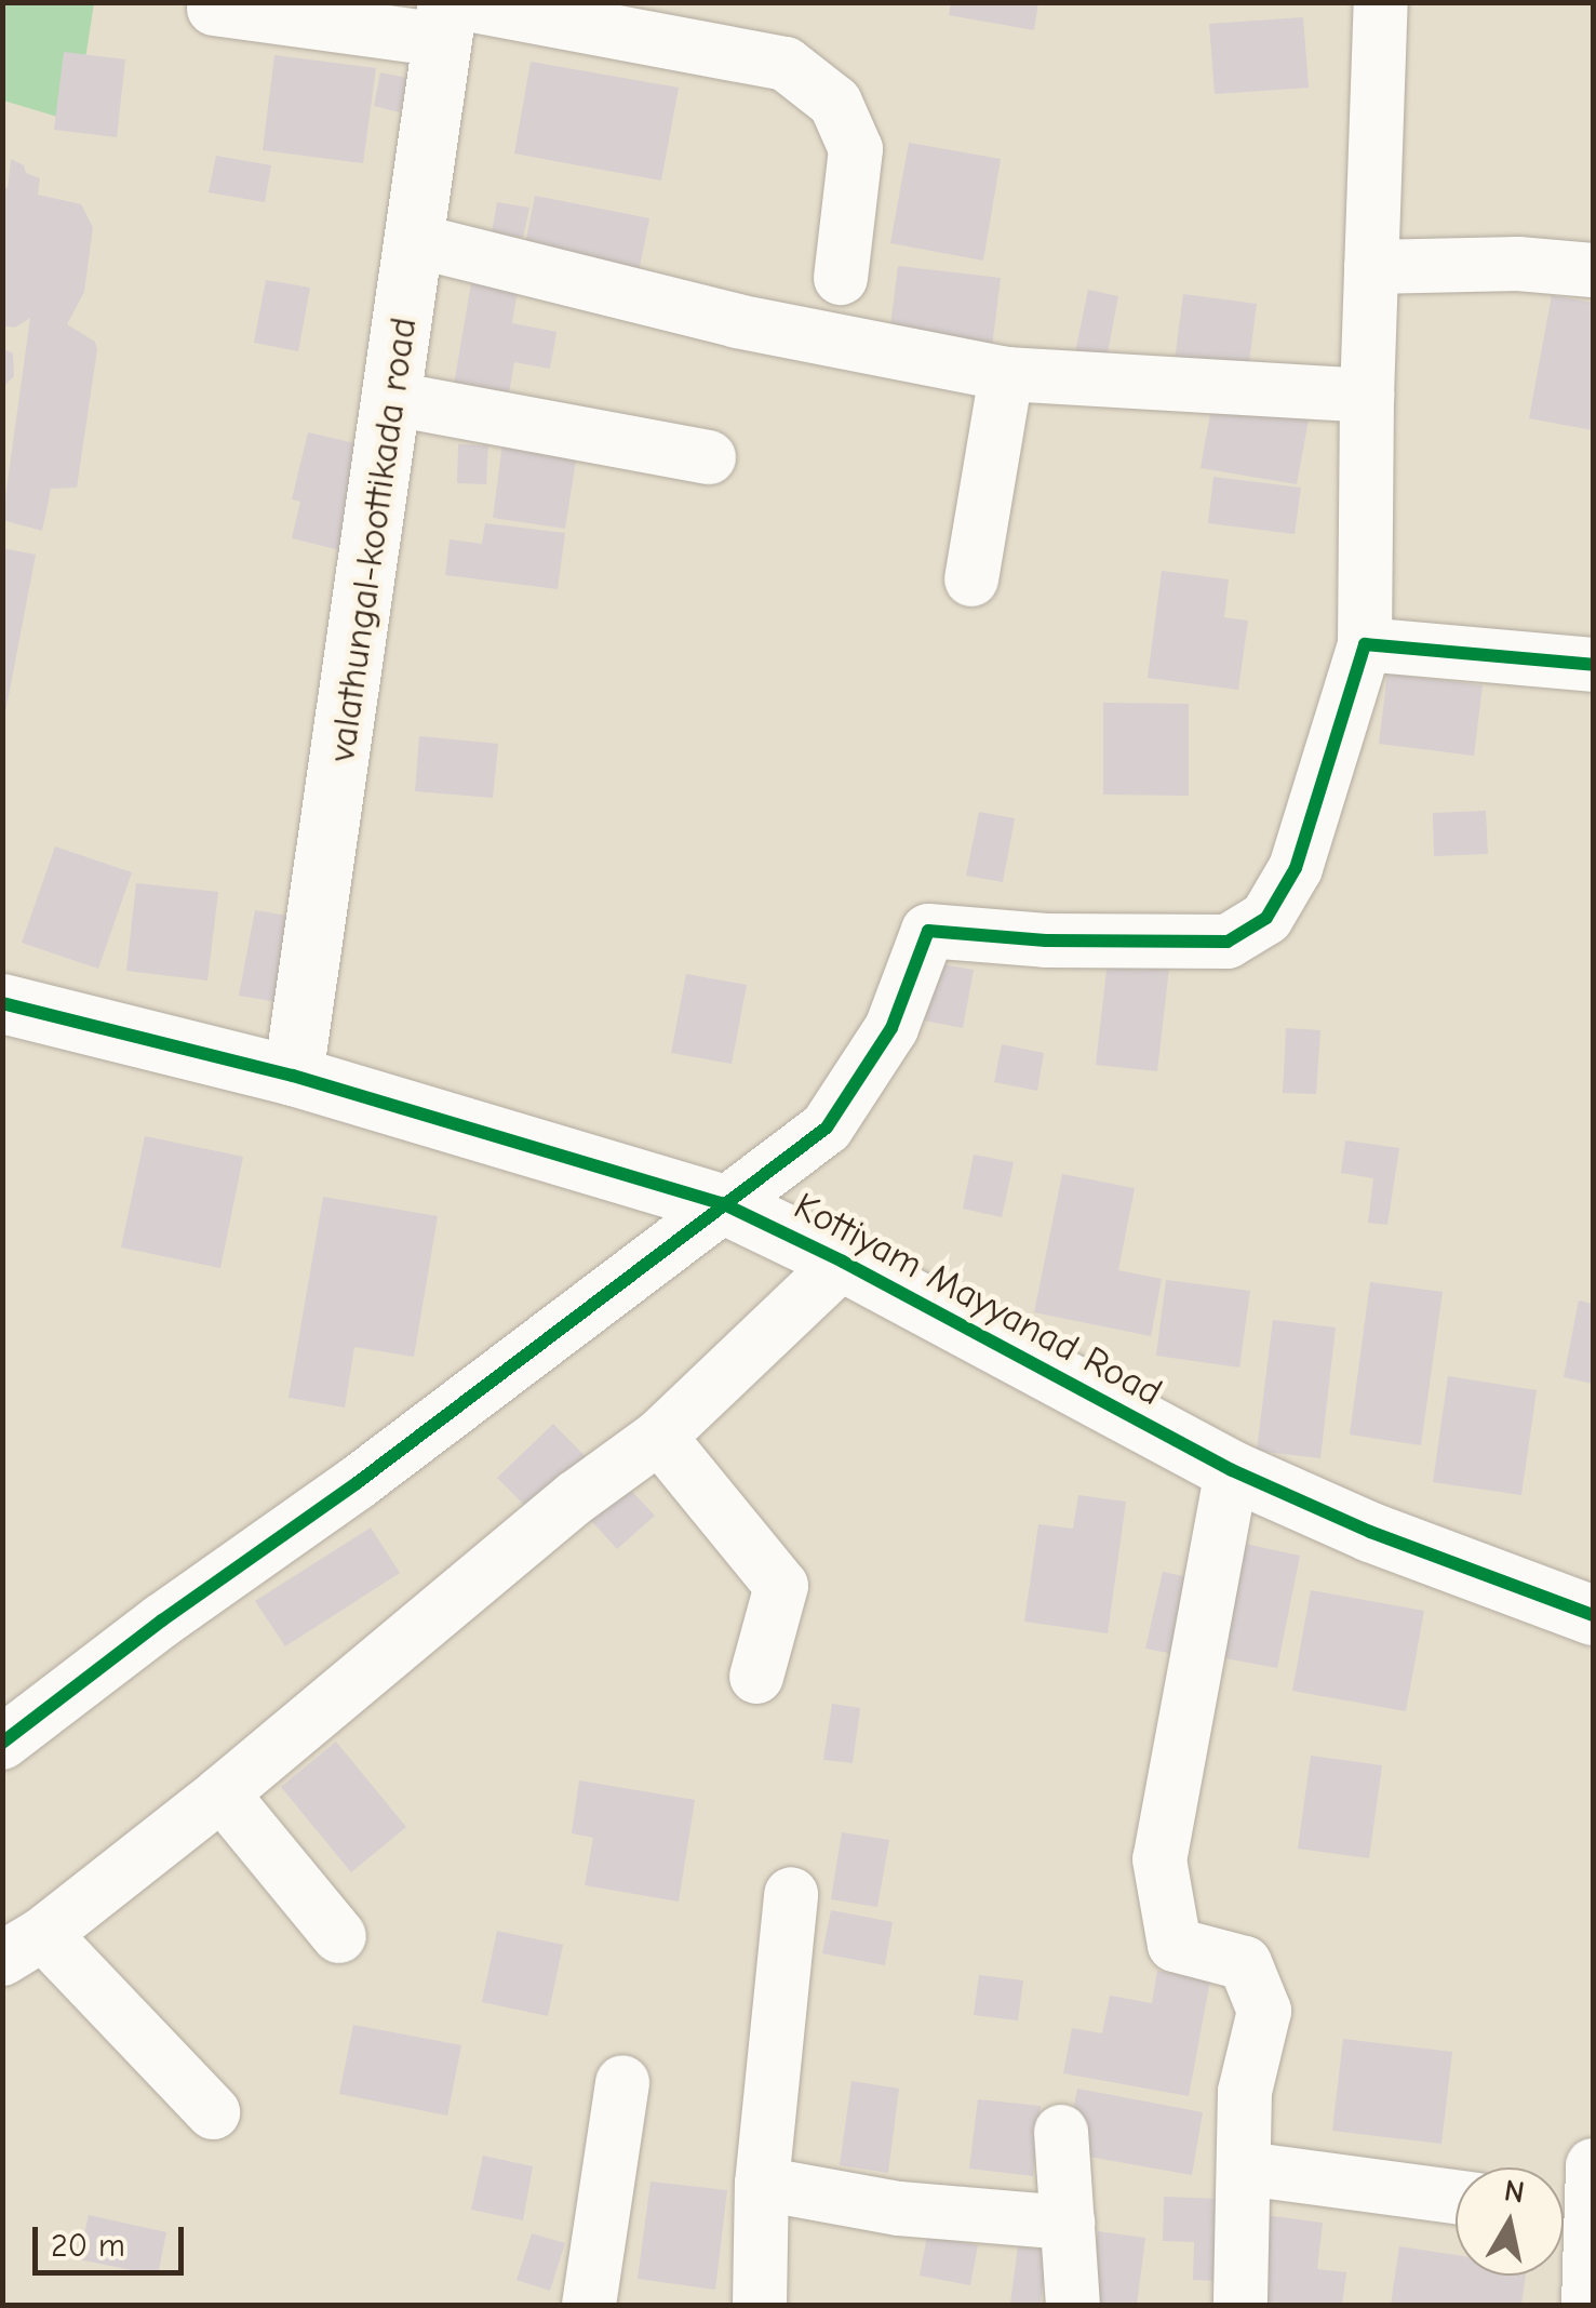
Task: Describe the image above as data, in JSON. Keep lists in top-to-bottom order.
{
  "streets": {
    "street": ["valathungal-koottikada road", "Kottiyam Mayyanad Road"]
  },
  "crossings": [
    ["valathungal-koottikada road", "Kottiyam Mayyanad Road"]
  ],
  "scale_bar": "20 m",
  "north": "top"
}
